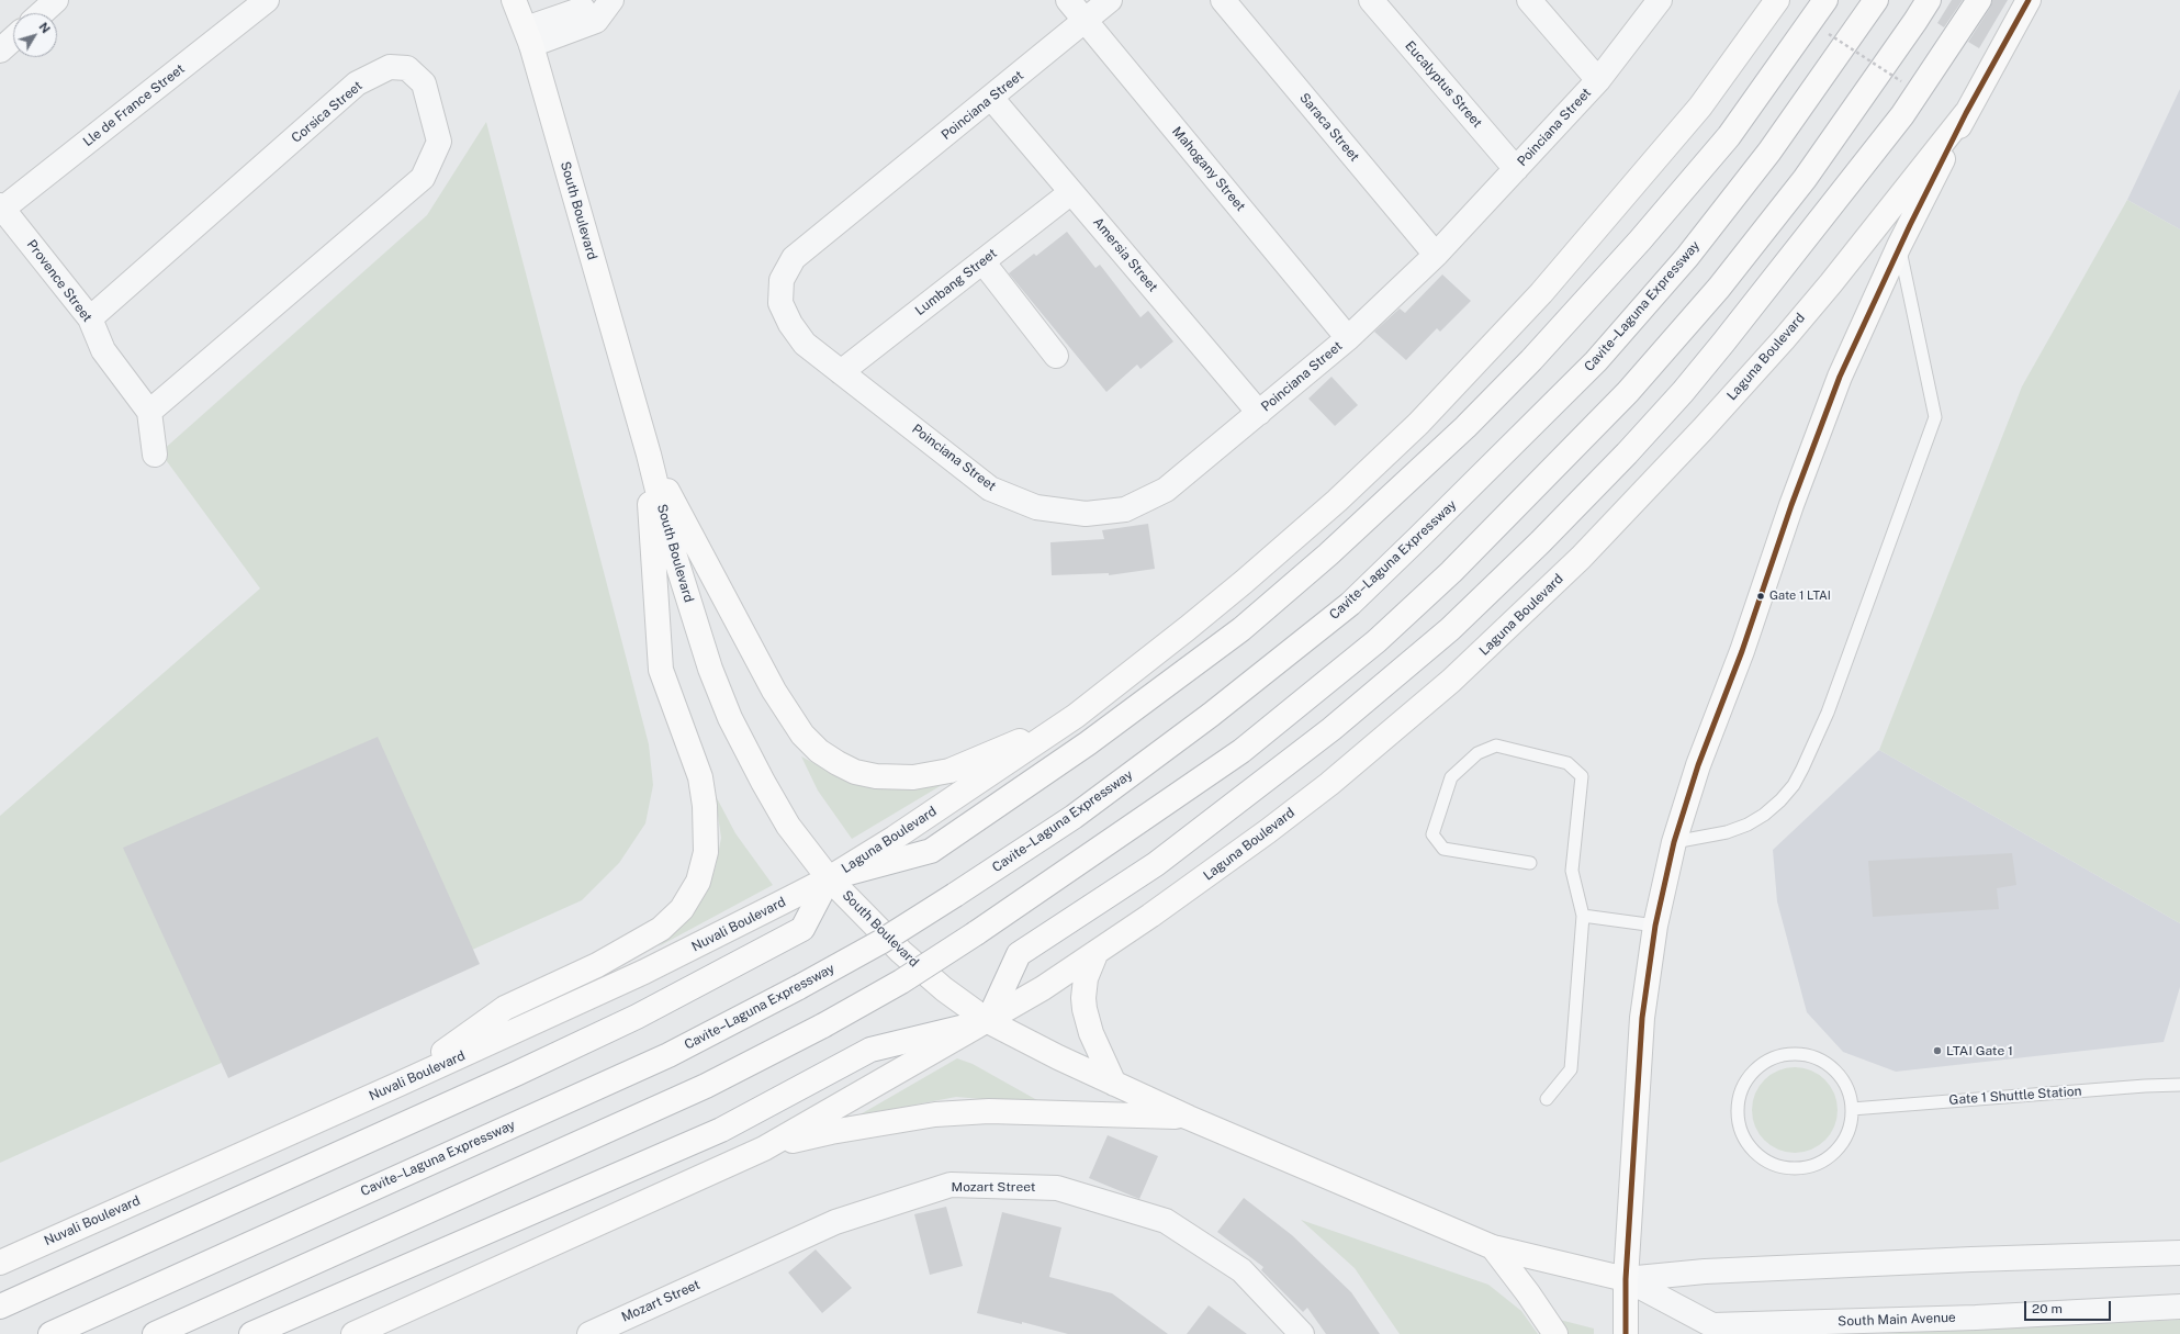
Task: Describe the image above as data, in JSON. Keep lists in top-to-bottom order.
{
  "streets": {
    "main road": [
      "South Boulevard",
      "Cavite–Laguna Expressway",
      "Laguna Boulevard",
      "Nuvali Boulevard"
    ],
    "street": [
      "Eucalyptus Street",
      "Lle de France Street",
      "Poinciana Street",
      "Corsica Street",
      "Saraca Street",
      "Mahogany Street",
      "Amersia Street",
      "Provence Street",
      "Lumbang Street",
      "Mozart Street",
      "South Main Avenue"
    ],
    "lane": ["Gate 1 Shuttle Station"]
  },
  "crossings": [
    ["Eucalyptus Street", "Poinciana Street"],
    ["Lle de France Street", "Provence Street"],
    ["Poinciana Street", "Saraca Street"],
    ["Poinciana Street", "Mahogany Street"],
    ["Poinciana Street", "Amersia Street"],
    ["Poinciana Street", "Lumbang Street"],
    ["Corsica Street", "Provence Street"],
    ["South Boulevard", "Laguna Boulevard"],
    ["South Boulevard", "Nuvali Boulevard"],
    ["South Boulevard", "South Main Avenue"],
    ["Amersia Street", "Lumbang Street"],
    ["Laguna Boulevard", "Nuvali Boulevard"],
    ["Laguna Boulevard", "South Main Avenue"]
  ],
  "places": ["Gate 1 LTAI", "LTAI Gate 1"],
  "scale_bar": "20 m",
  "north": "top right"
}
